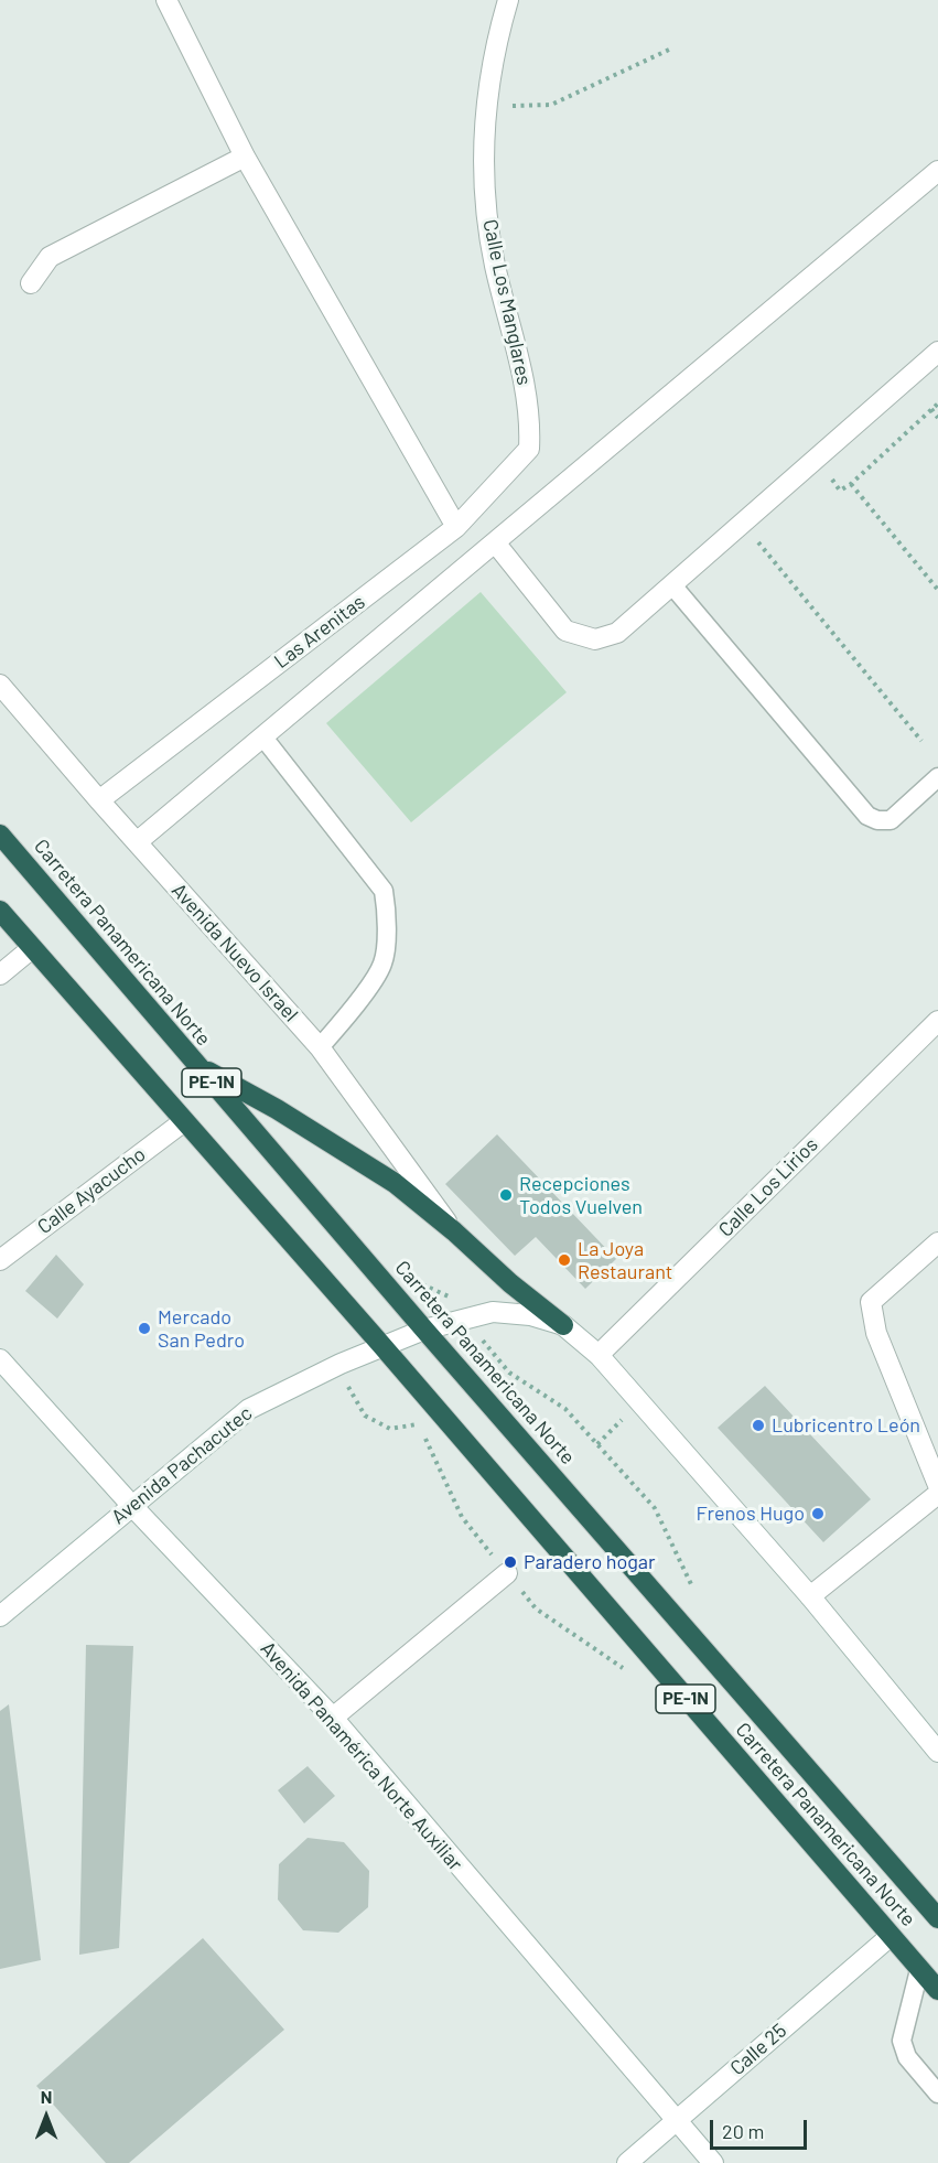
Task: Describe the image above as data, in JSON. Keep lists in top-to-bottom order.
{
  "streets": {
    "highway": ["Carretera Panamericana Norte", "PE-1N"],
    "street": [
      "Calle Los Manglares",
      "Las Arenitas",
      "Avenida Nuevo Israel",
      "Calle Los Lirios",
      "Calle Ayacucho",
      "Avenida Pachacutec",
      "Avenida Panamérica Norte Auxiliar",
      "Calle 25"
    ]
  },
  "crossings": [
    ["Calle Los Manglares", "Las Arenitas"],
    ["Las Arenitas", "Avenida Nuevo Israel"],
    ["Carretera Panamericana Norte", "Calle Ayacucho"],
    ["Carretera Panamericana Norte", "Avenida Pachacutec"],
    ["Carretera Panamericana Norte", "Calle 25"],
    ["Avenida Pachacutec", "Avenida Panamérica Norte Auxiliar"],
    ["Avenida Panamérica Norte Auxiliar", "Calle 25"]
  ],
  "places": [
    "Recepciones Todos Vuelven",
    "La Joya Restaurant",
    "Mercado San Pedro",
    "Lubricentro León",
    "Frenos Hugo",
    "Paradero hogar"
  ],
  "scale_bar": "20 m",
  "north": "top"
}
